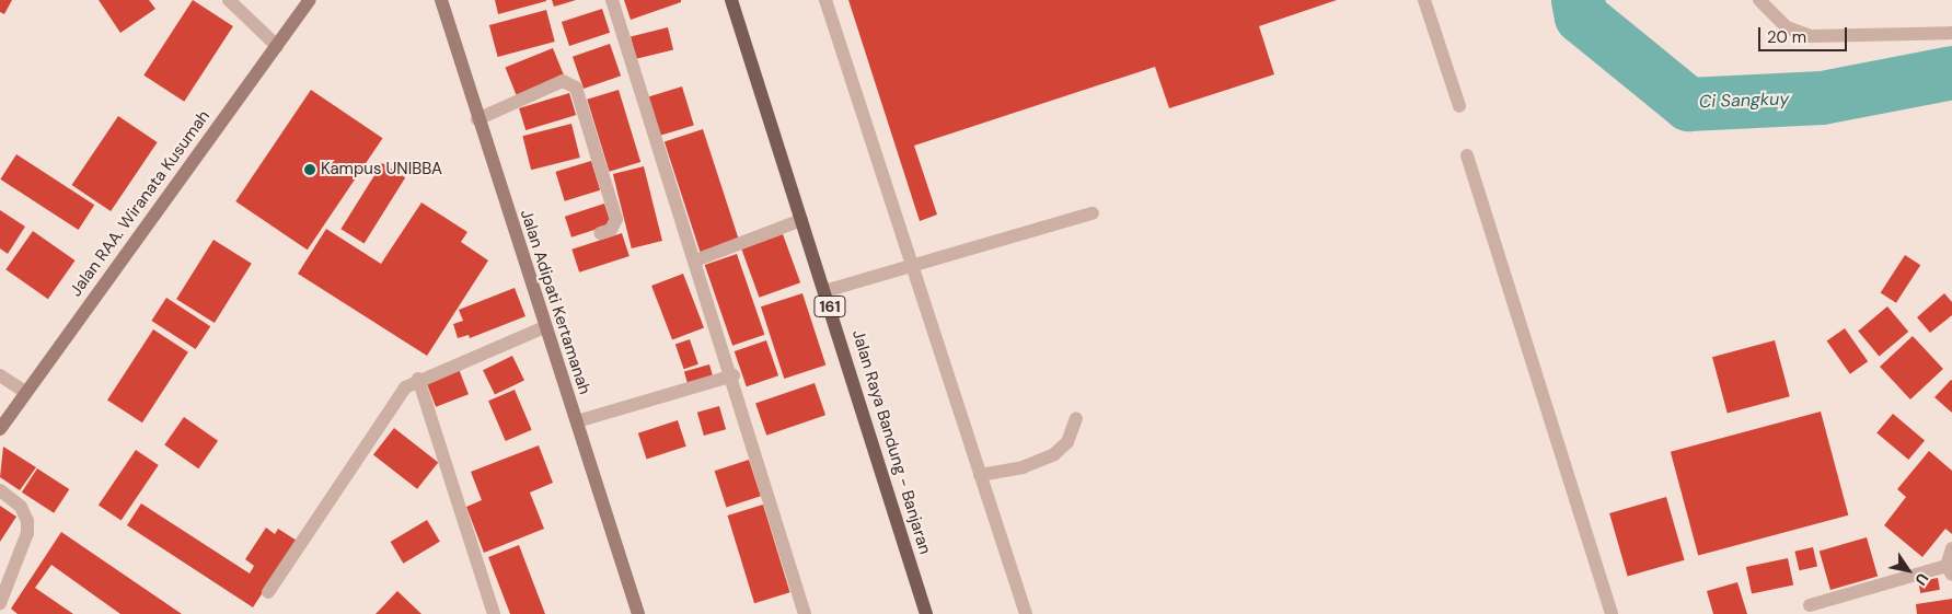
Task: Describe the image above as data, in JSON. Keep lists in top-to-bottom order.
{
  "streets": {
    "main road": [
      "Jalan RAA. Wiranata Kusumah",
      "Jalan Adipati Kertamanah",
      "161",
      "Jalan Raya Bandung - Banjaran"
    ]
  },
  "water": ["Ci Sangkuy"],
  "places": ["Kampus UNIBBA"],
  "scale_bar": "20 m",
  "north": "bottom right"
}
